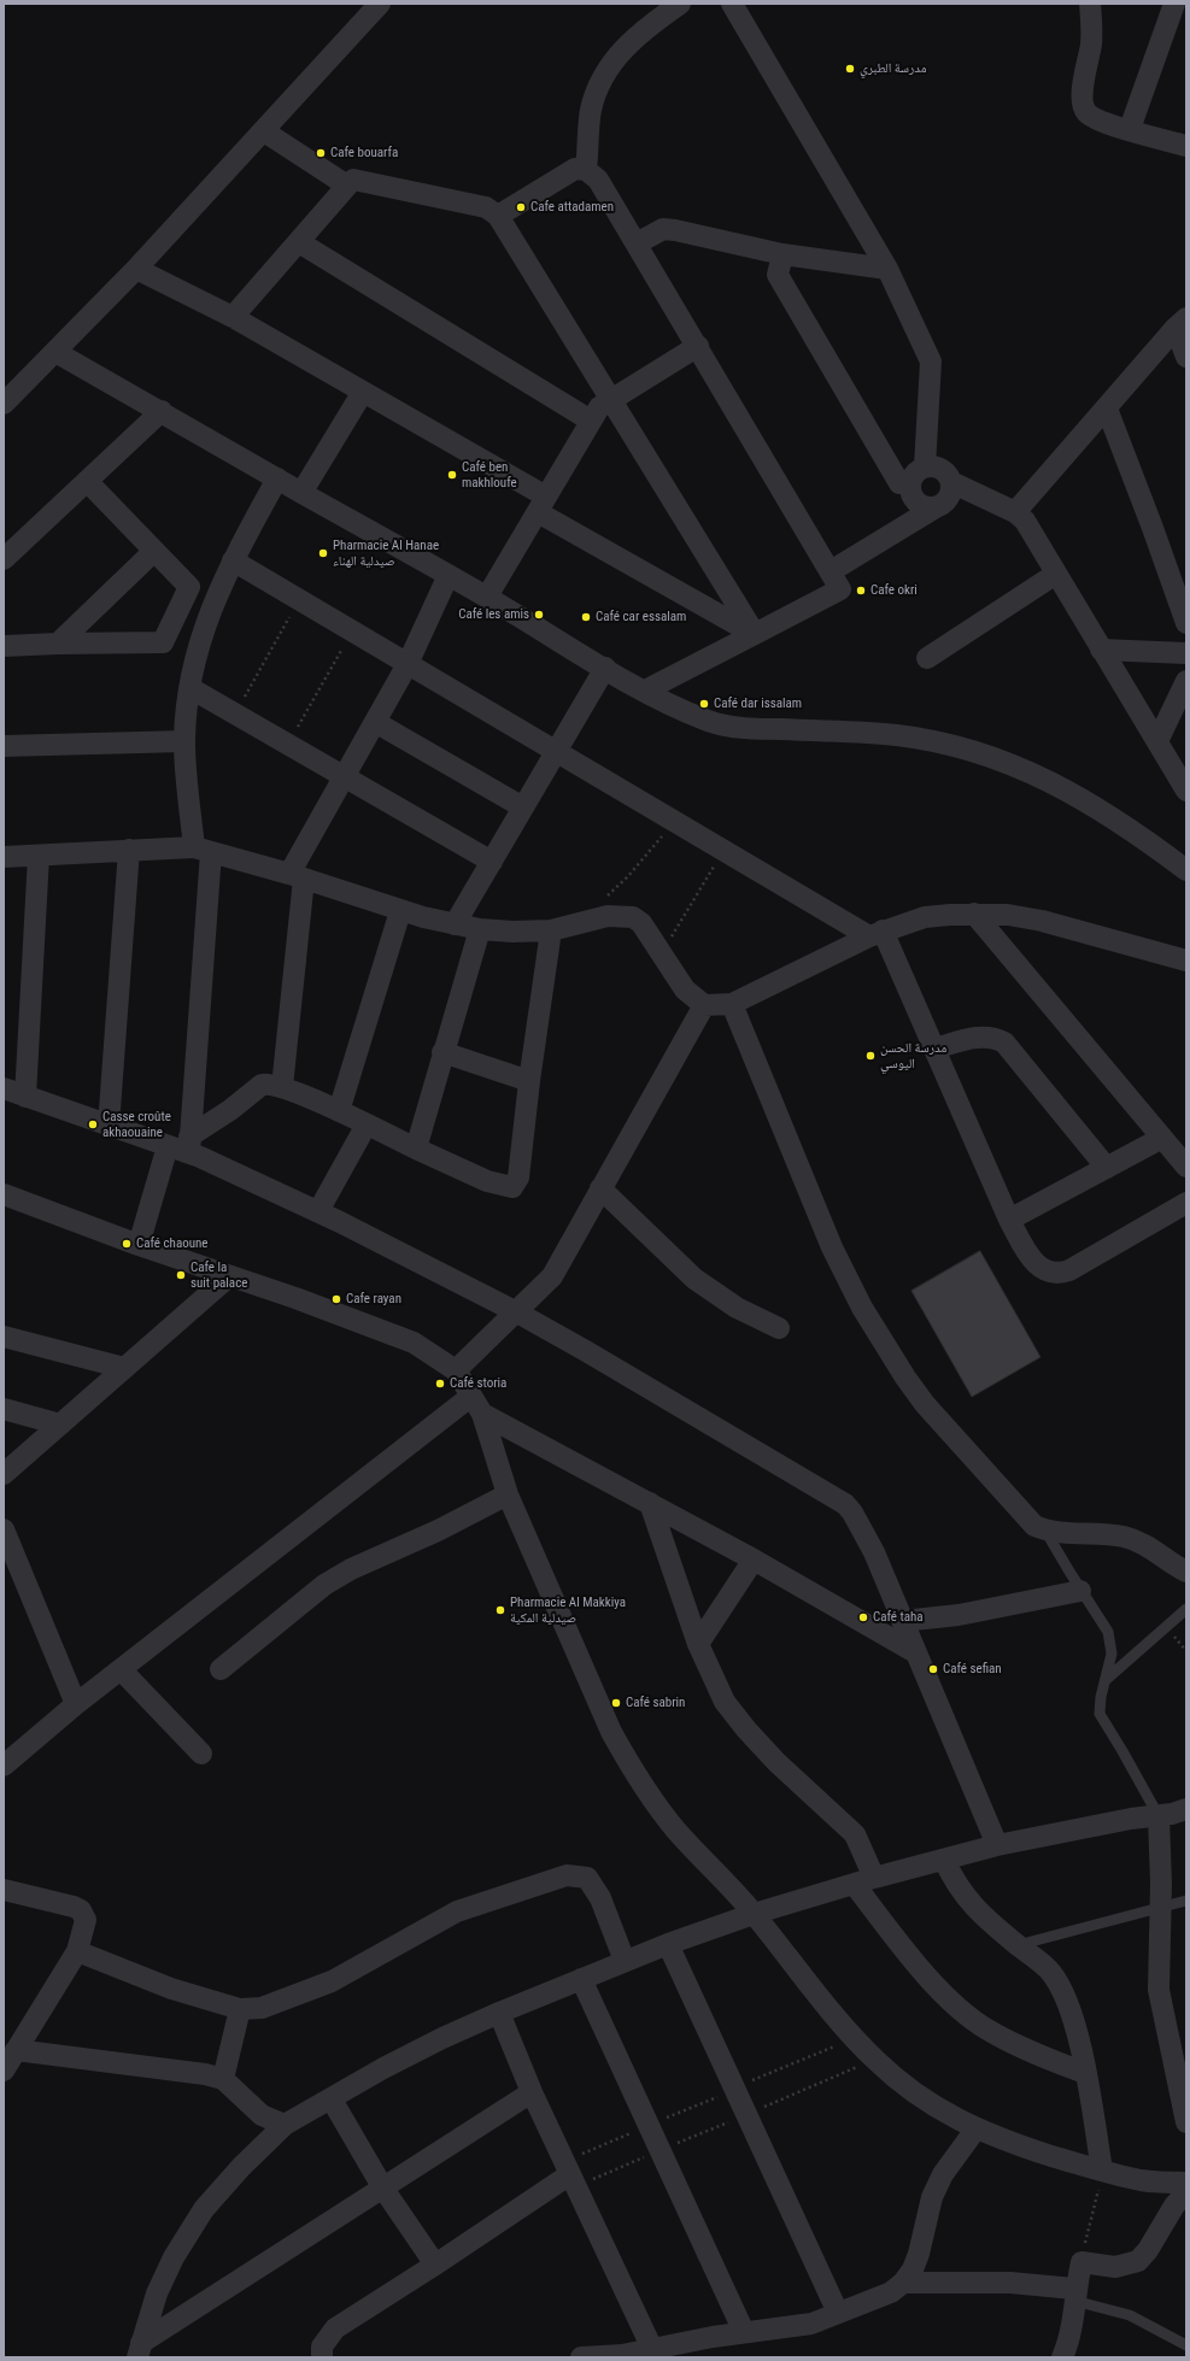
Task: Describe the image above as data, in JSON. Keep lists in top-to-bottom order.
{
  "places": [
    "مدرسة الطبري",
    "Cafe bouarfa",
    "Cafe attadamen",
    "Café ben makhloufe",
    "Pharmacie Al Hanae صيدلية الهناء",
    "Cafe okri",
    "Café les amis",
    "Café car essalam",
    "Café dar issalam",
    "مدرسة الحسن اليوسي",
    "Casse croûte akhaouaine",
    "Café chaoune",
    "Cafe la suit palace",
    "Cafe rayan",
    "Café storia",
    "Pharmacie Al Makkiya صيدلية المكية",
    "Café taha",
    "Café sefian",
    "Café sabrin"
  ]
}
